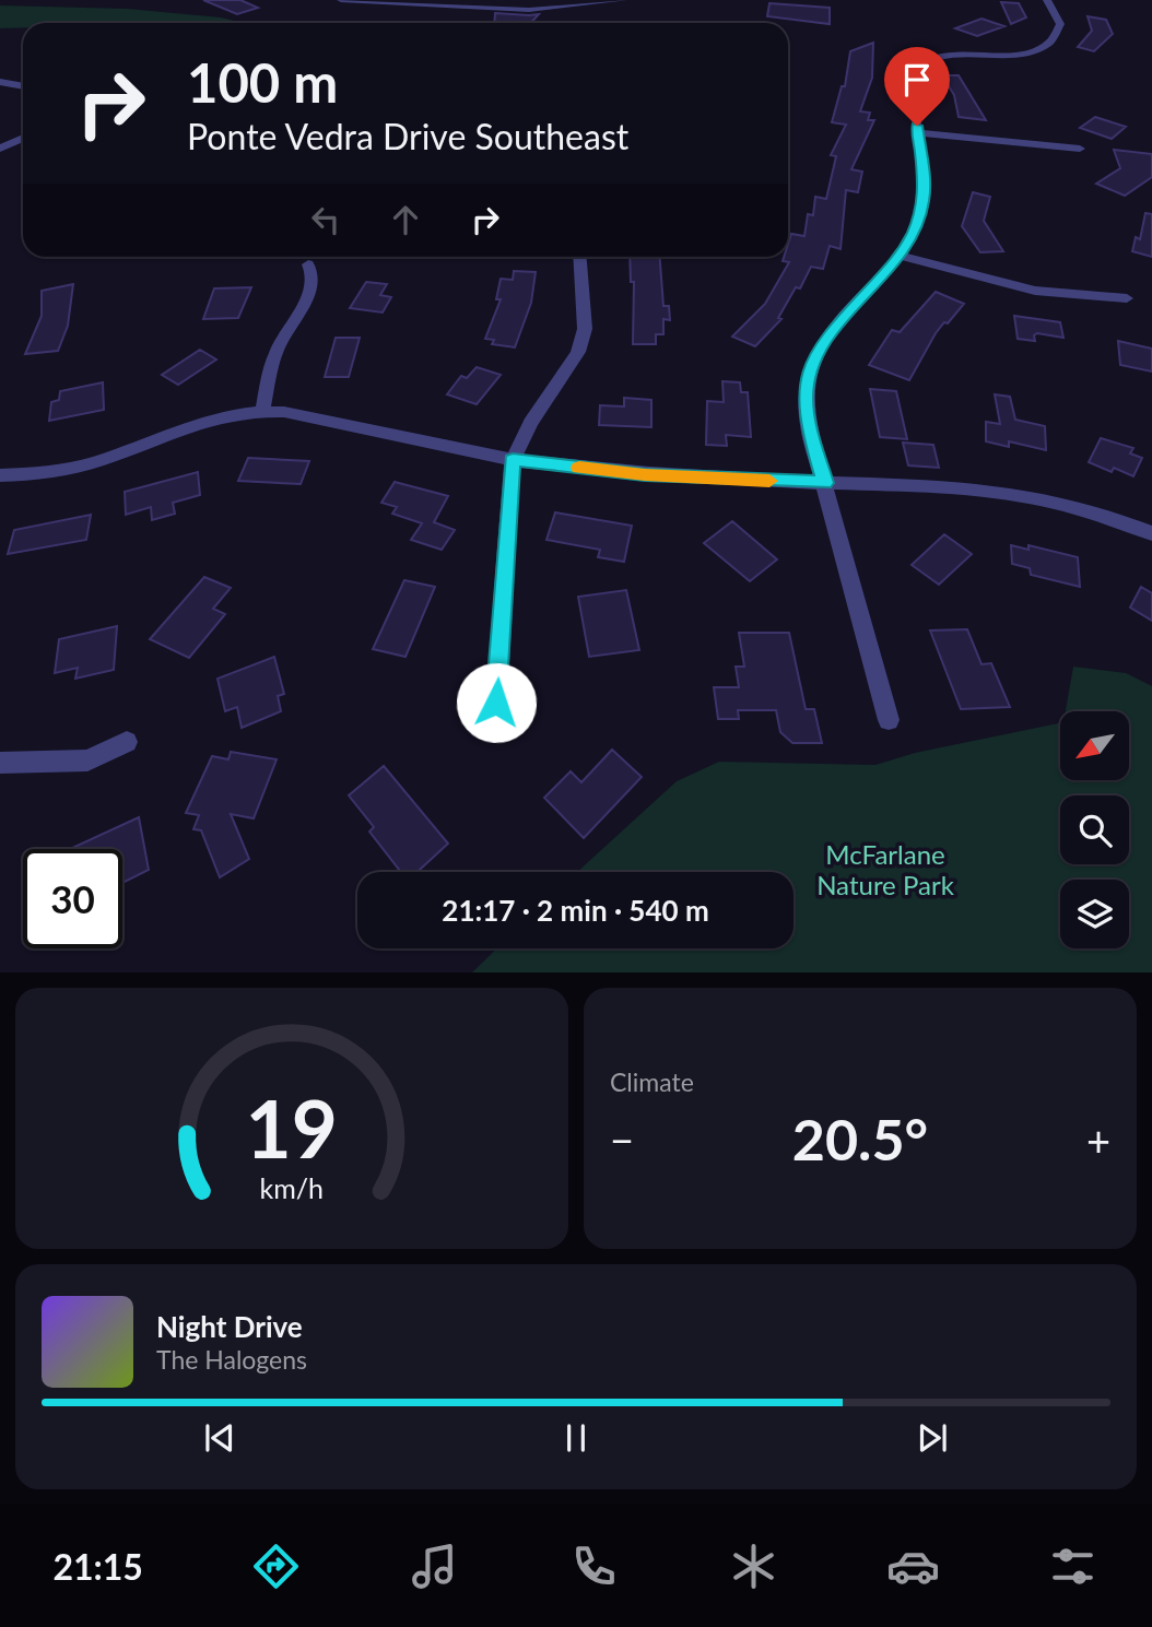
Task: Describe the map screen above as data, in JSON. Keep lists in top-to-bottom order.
{
  "parks": ["McFarlane Nature Park"],
  "north": "bottom left",
  "page": {
    "turn": ["100 m", "Ponte Vedra Drive Southeast"],
    "limit": "30",
    "trip": "21:17 · 2 min · 540 m",
    "tile": "Climate",
    "heat": ["−", "20.5°", "+"],
    "song": ["Night Drive", "The Halogens"],
    "tabs": "21:15",
    "gauge": ["19", "km/h"]
  }
}
